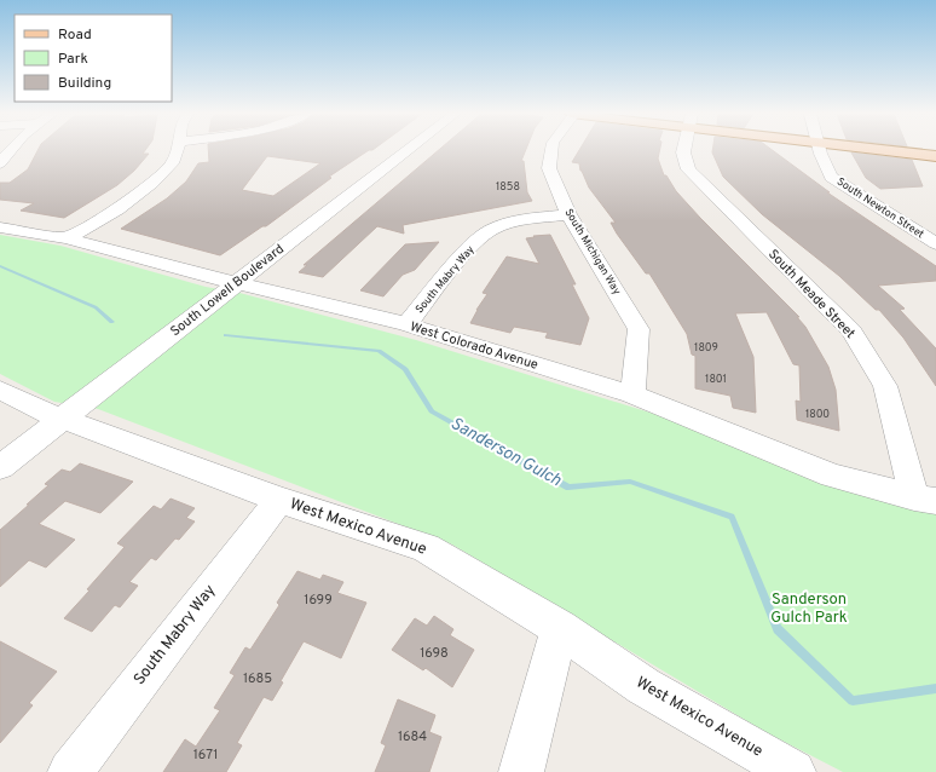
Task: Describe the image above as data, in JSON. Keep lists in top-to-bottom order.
{
  "streets": {
    "street": [
      "South Newton Street",
      "South Michigan Way",
      "South Mabry Way",
      "South Lowell Boulevard",
      "South Meade Street",
      "West Colorado Avenue",
      "West Mexico Avenue"
    ]
  },
  "crossings": [
    ["South Michigan Way", "South Mabry Way"],
    ["South Michigan Way", "West Colorado Avenue"],
    ["South Mabry Way", "West Colorado Avenue"],
    ["South Mabry Way", "West Mexico Avenue"],
    ["South Lowell Boulevard", "West Colorado Avenue"],
    ["South Lowell Boulevard", "West Mexico Avenue"],
    ["South Meade Street", "West Colorado Avenue"]
  ],
  "water": ["Sanderson Gulch"],
  "parks": ["Sanderson Gulch Park"],
  "house_numbers": [
    "1858",
    "1809",
    "1801",
    "1800",
    "1699",
    "1698",
    "1685",
    "1684",
    "1671"
  ],
  "legend": ["Road", "Park", "Building"]
}
